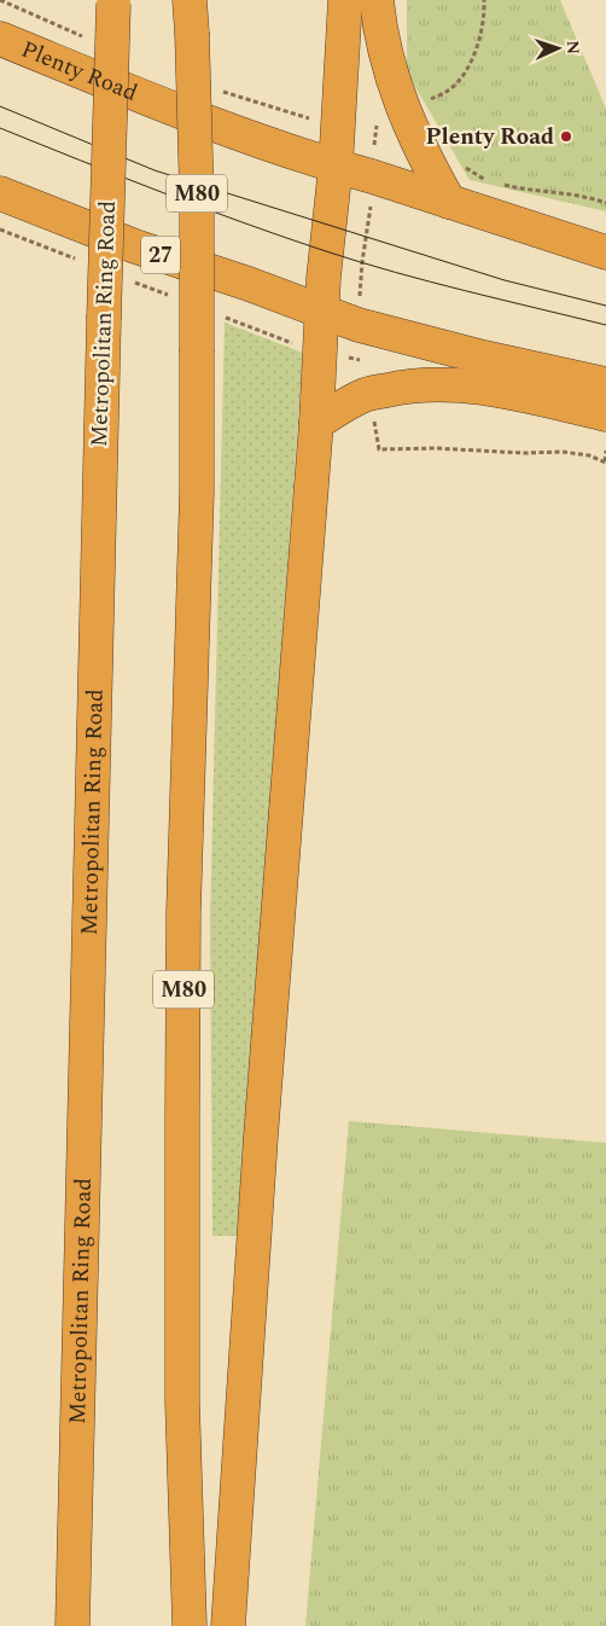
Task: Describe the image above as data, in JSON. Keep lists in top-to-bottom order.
{
  "streets": {
    "highway": [
      "Plenty Road",
      "M80",
      "27",
      "Metropolitan Ring Road"
    ]
  },
  "places": ["Plenty Road"],
  "north": "right"
}
